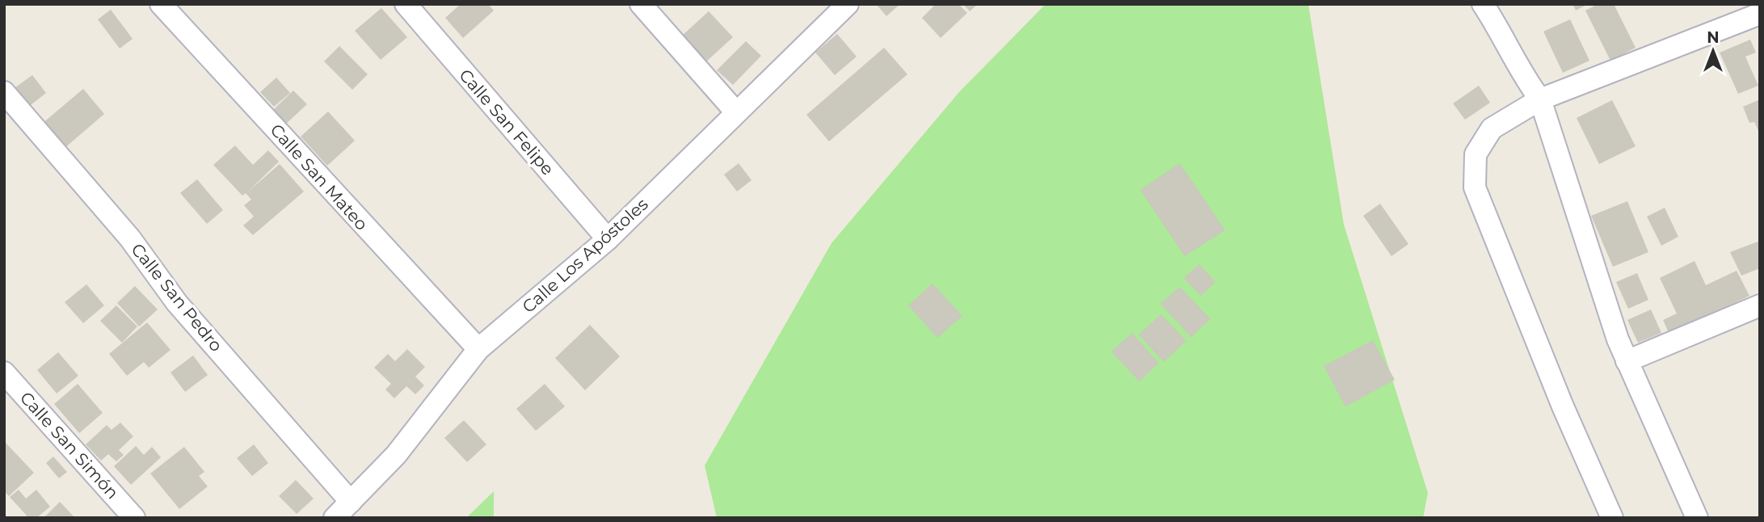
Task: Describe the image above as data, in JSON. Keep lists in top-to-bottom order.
{
  "streets": {
    "street": [
      "Calle San Felipe",
      "Calle San Mateo",
      "Calle Los Apóstoles",
      "Calle San Pedro",
      "Calle San Simón"
    ]
  },
  "crossings": [
    ["Calle San Felipe", "Calle Los Apóstoles"],
    ["Calle San Mateo", "Calle Los Apóstoles"],
    ["Calle Los Apóstoles", "Calle San Pedro"]
  ],
  "north": "top"
}
